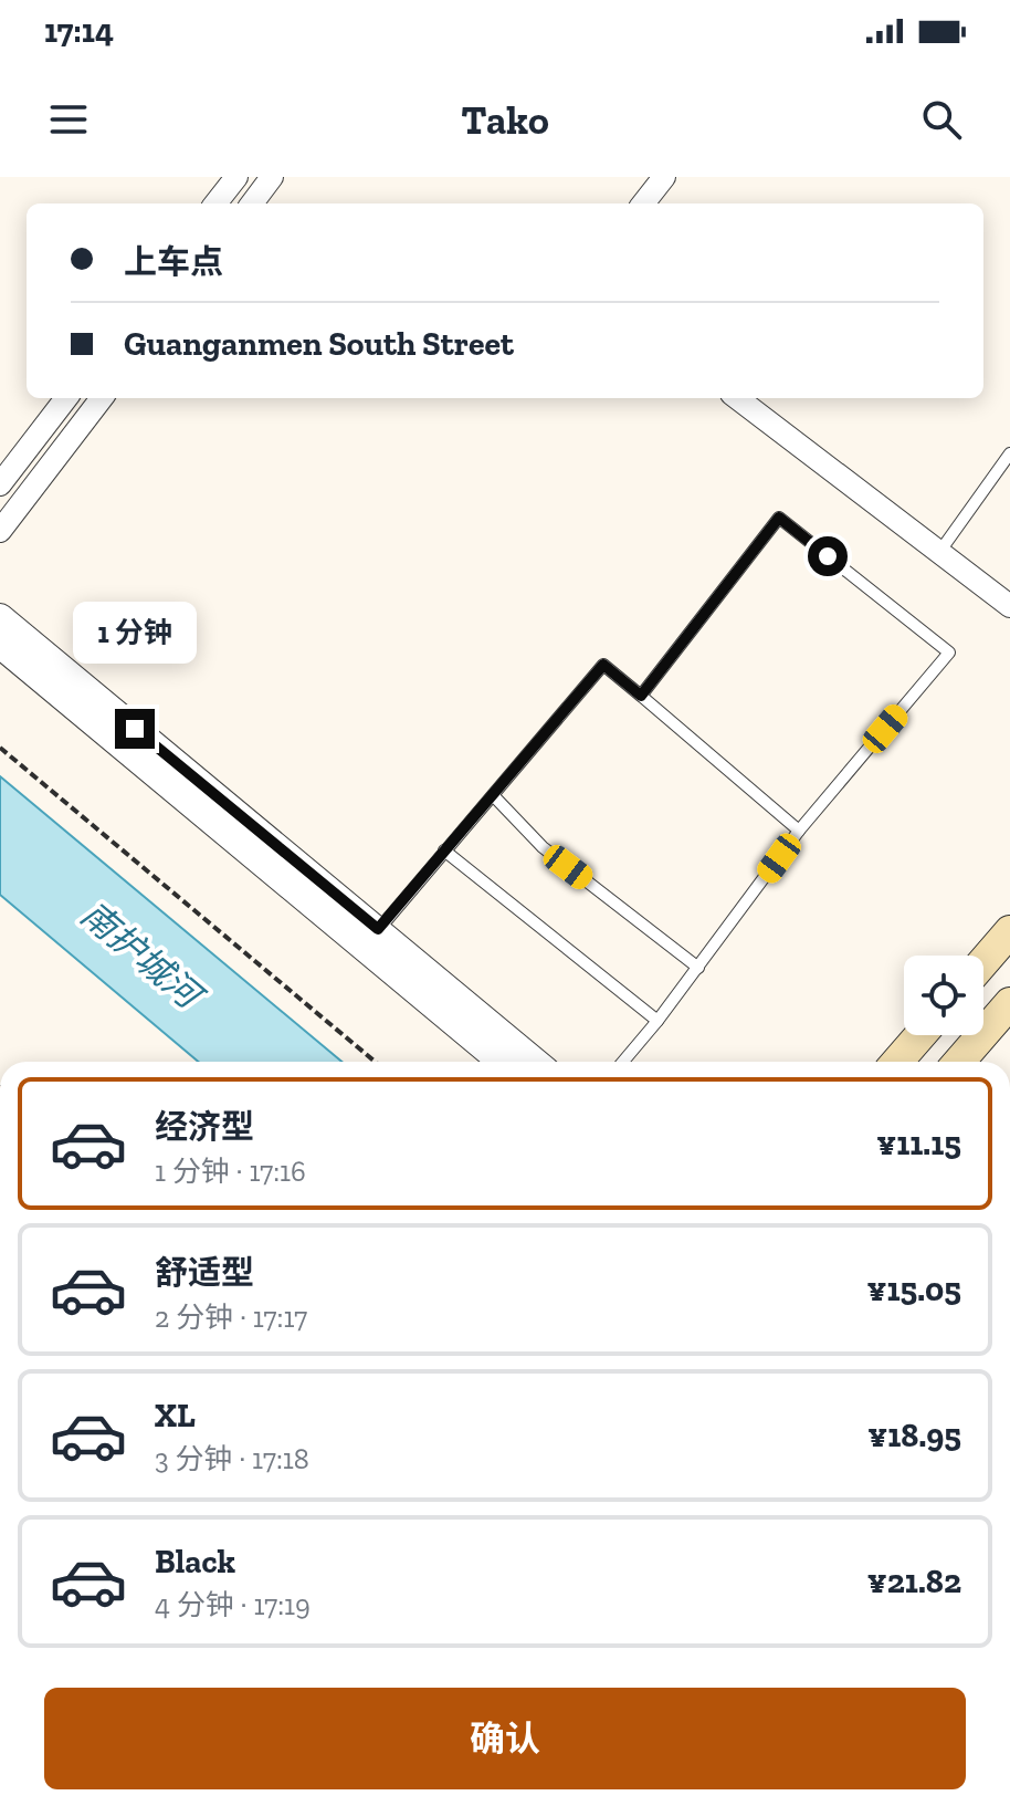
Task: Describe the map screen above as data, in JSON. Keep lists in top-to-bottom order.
{
  "water": ["南护城河"],
  "page": {
    "status": "17:14",
    "header": "Tako",
    "banner": ["上车点", "Guanganmen South Street"],
    "bubble": "1 分钟",
    "list": [
      {
        "name": "经济型",
        "note": "1 分钟 · 17:16",
        "value": "¥11.15"
      },
      {
        "name": "舒适型",
        "note": "2 分钟 · 17:17",
        "value": "¥15.05"
      },
      {
        "name": "XL",
        "note": "3 分钟 · 17:18",
        "value": "¥18.95"
      },
      {
        "name": "Black",
        "note": "4 分钟 · 17:19",
        "value": "¥21.82"
      }
    ],
    "buttons": "确认"
  }
}
